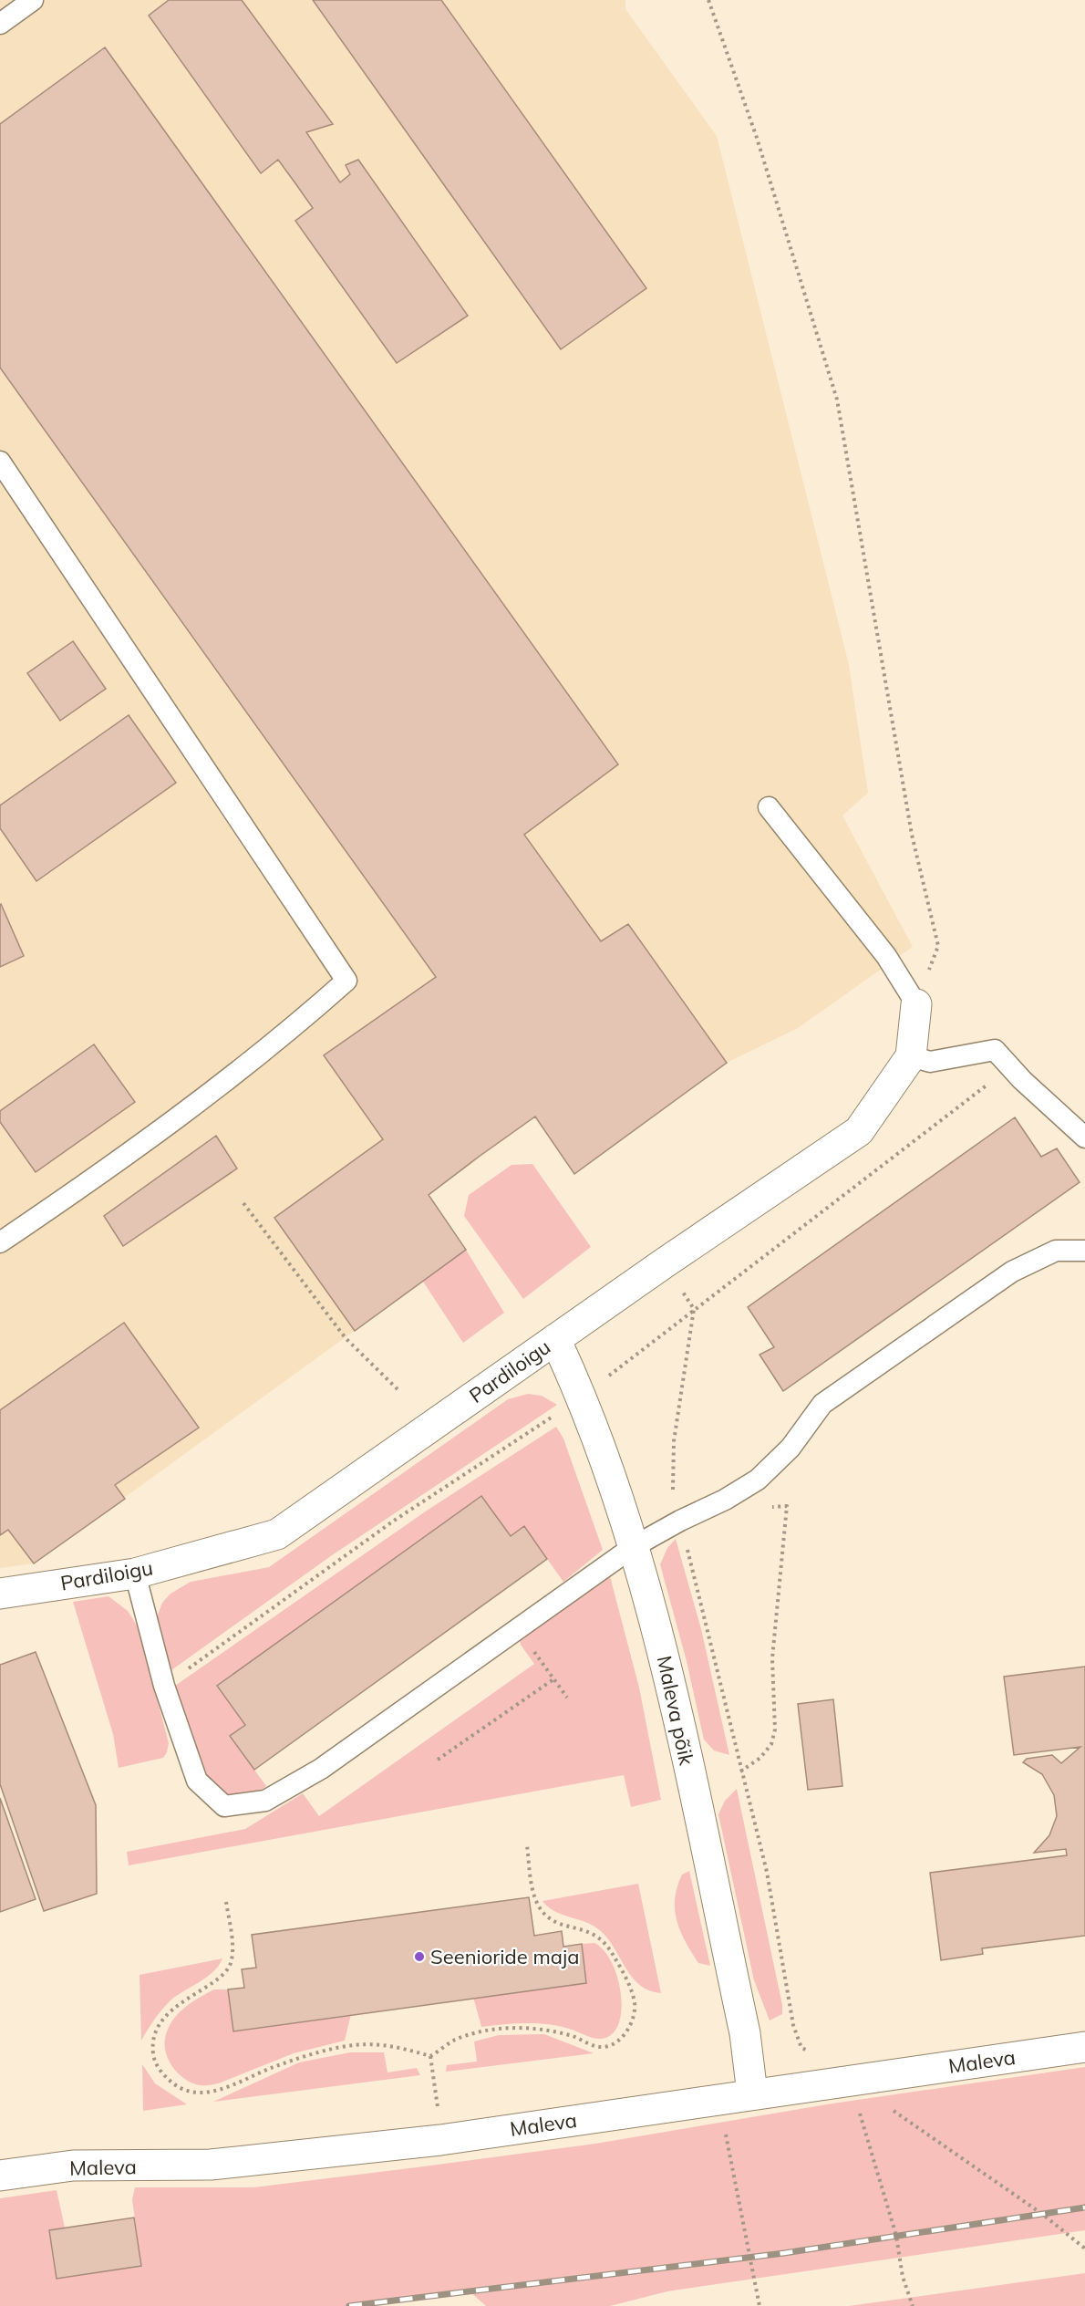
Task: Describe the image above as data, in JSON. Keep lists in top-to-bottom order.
{
  "streets": {
    "street": ["Pardiloigu", "Maleva põik", "Maleva"]
  },
  "crossings": [
    ["Pardiloigu", "Maleva põik"],
    ["Maleva põik", "Maleva"]
  ],
  "places": ["Seenioride maja"]
}
